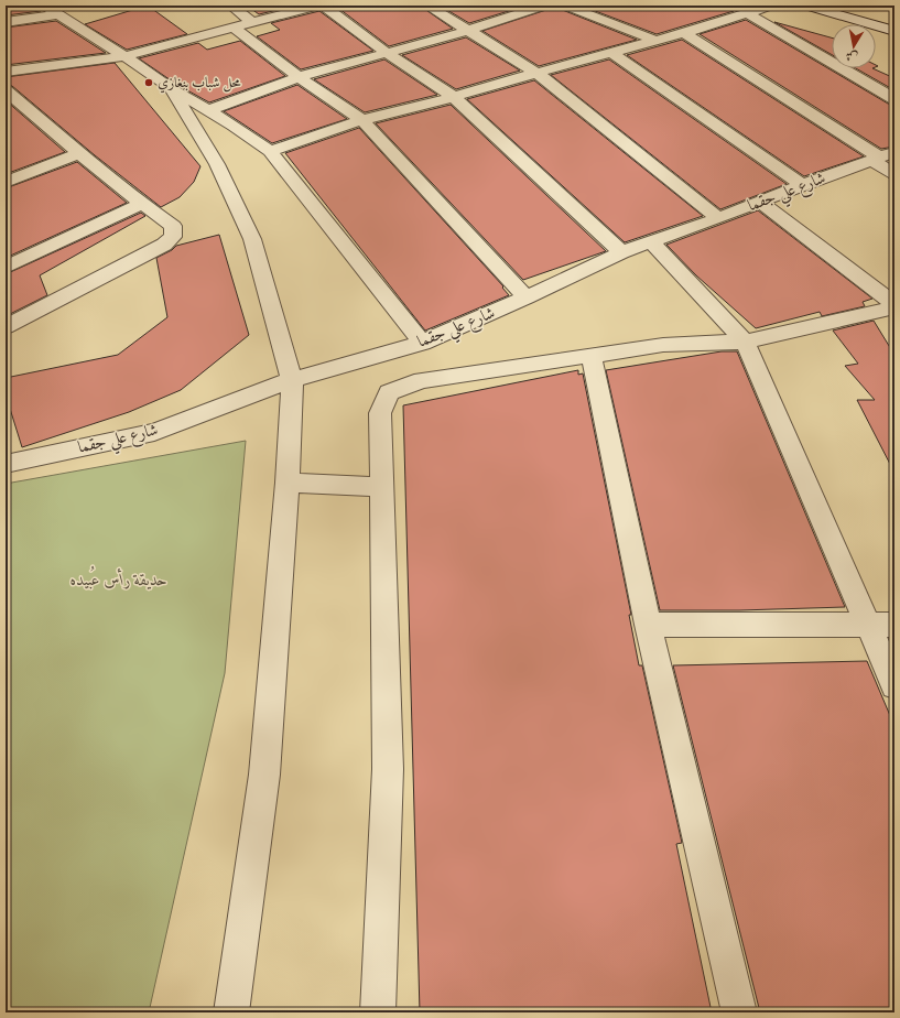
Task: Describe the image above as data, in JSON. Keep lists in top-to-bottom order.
{
  "streets": {
    "street": ["شارع علي جقما"]
  },
  "parks": ["حديقة رأس عُبيده"],
  "places": ["محل شباب بنغازي"],
  "north": "bottom"
}
